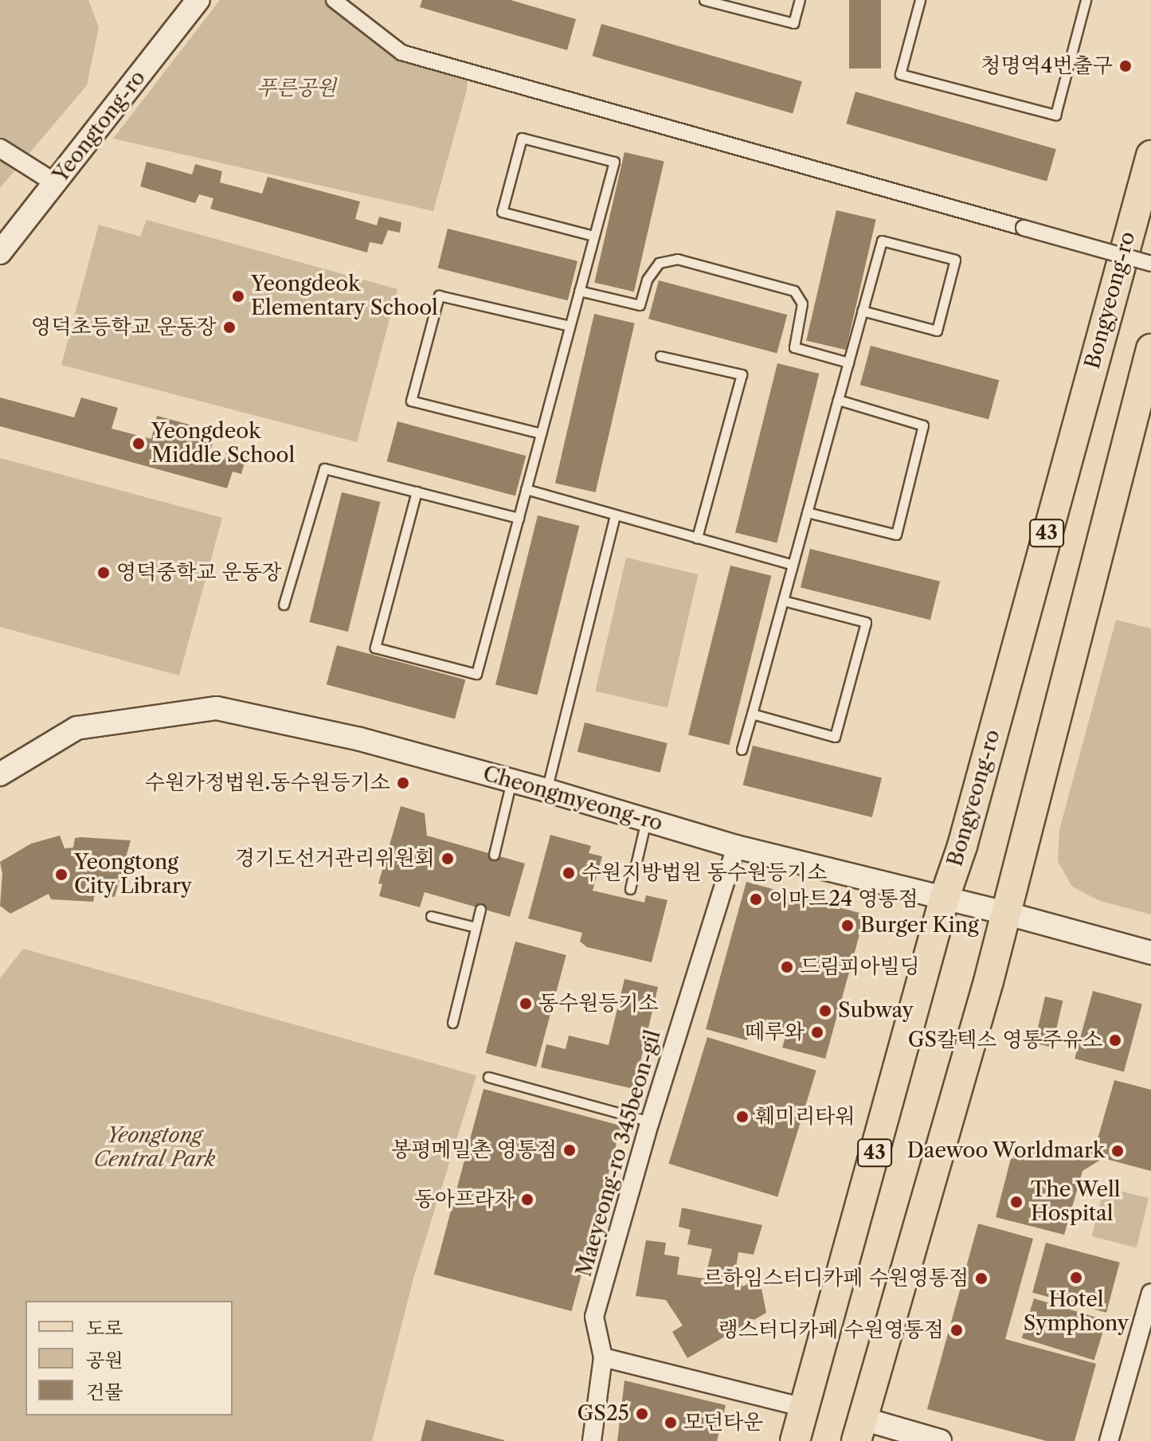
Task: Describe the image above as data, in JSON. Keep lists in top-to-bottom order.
{
  "streets": {
    "main road": ["Bongyeong-ro", "43"],
    "street": ["Yeongtong-ro", "Cheongmyeong-ro", "Maeyeong-ro 345beon-gil"]
  },
  "crossings": [
    ["Bongyeong-ro", "Cheongmyeong-ro"],
    ["Cheongmyeong-ro", "Maeyeong-ro 345beon-gil"]
  ],
  "parks": ["푸른공원", "Yeongtong Central Park"],
  "places": [
    "청명역4번출구",
    "Yeongdeok Elementary School",
    "영덕초등학교 운동장",
    "Yeongdeok Middle School",
    "영덕중학교 운동장",
    "수원가정법원.동수원등기소",
    "경기도선거관리위원회",
    "수원지방법원 동수원등기소",
    "Yeongtong City Library",
    "이마트24 영통점",
    "Burger King",
    "드림피아빌딩",
    "동수원등기소",
    "Subway",
    "떼루와",
    "GS칼텍스 영통주유소",
    "훼미리타워",
    "봉평메밀촌 영통점",
    "Daewoo Worldmark",
    "동아프라자",
    "The Well Hospital",
    "Hotel Symphony",
    "르하임스터디카페 수원영통점",
    "랭스터디카페 수원영통점",
    "GS25",
    "모던타운"
  ],
  "legend": ["도로", "공원", "건물"]
}
